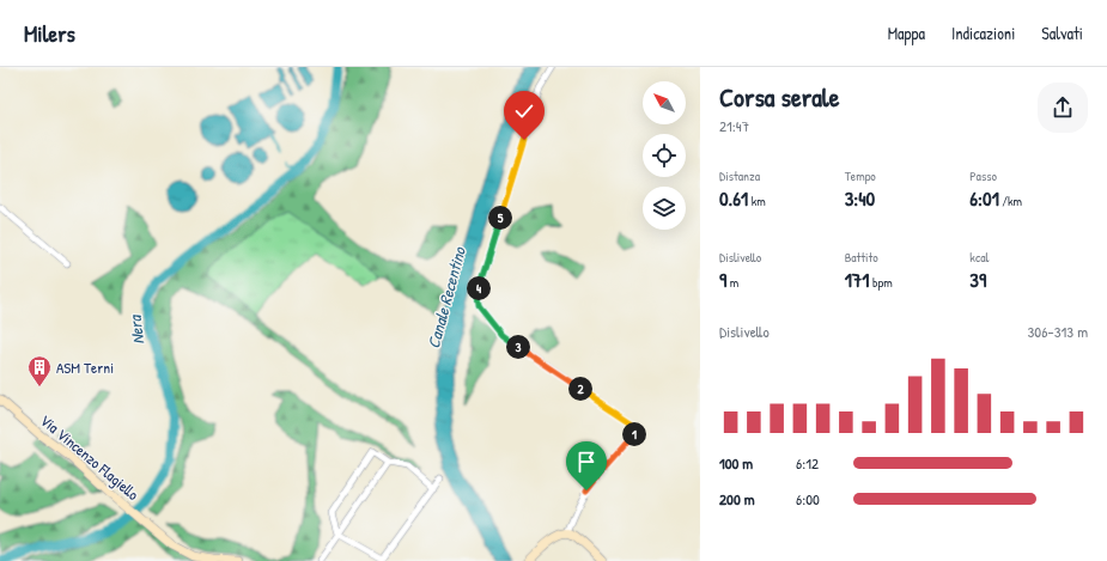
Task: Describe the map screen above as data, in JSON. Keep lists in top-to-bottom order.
{
  "streets": {
    "main road": ["Via Vincenzo Flagiello"]
  },
  "water": ["Canale Recentino", "Nera"],
  "places": {
    "building": ["ASM Terni"]
  },
  "north": "top left",
  "page": {
    "header": "Milers",
    "nav": ["Mappa", "Indicazioni", "Salvati"],
    "heading": ["Corsa serale", "21:47"],
    "stats": [
      ["Distanza", "0.61 km"],
      ["Tempo", "3:40"],
      ["Passo", "6:01 /km"],
      ["Dislivello", "9 m"],
      ["Battito", "171 bpm"],
      ["kcal", "39"]
    ],
    "pins": [
      "5",
      "4",
      "3",
      "2",
      "1"
    ],
    "chart": ["Dislivello", "306–313 m"],
    "list": [
      {
        "name": "100 m",
        "note": "6:12"
      },
      {
        "name": "200 m",
        "note": "6:00"
      }
    ]
  }
}
